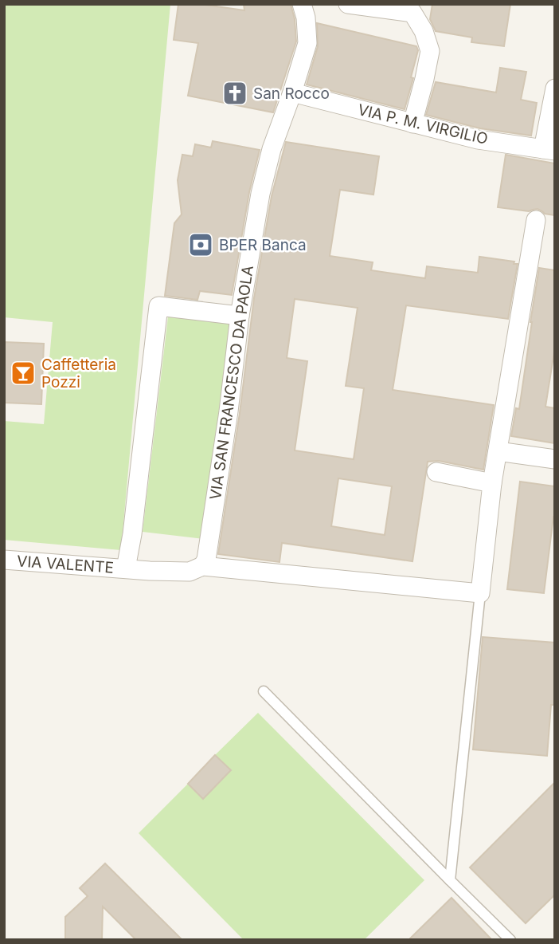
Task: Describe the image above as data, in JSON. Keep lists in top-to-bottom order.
{
  "streets": {
    "street": ["VIA P. M. VIRGILIO", "VIA SAN FRANCESCO DA PAOLA", "VIA VALENTE"]
  },
  "crossings": [
    ["VIA P. M. VIRGILIO", "VIA SAN FRANCESCO DA PAOLA"]
  ],
  "places": {
    "church": ["San Rocco"],
    "bank": ["BPER Banca"],
    "bar": ["Caffetteria Pozzi"]
  }
}
